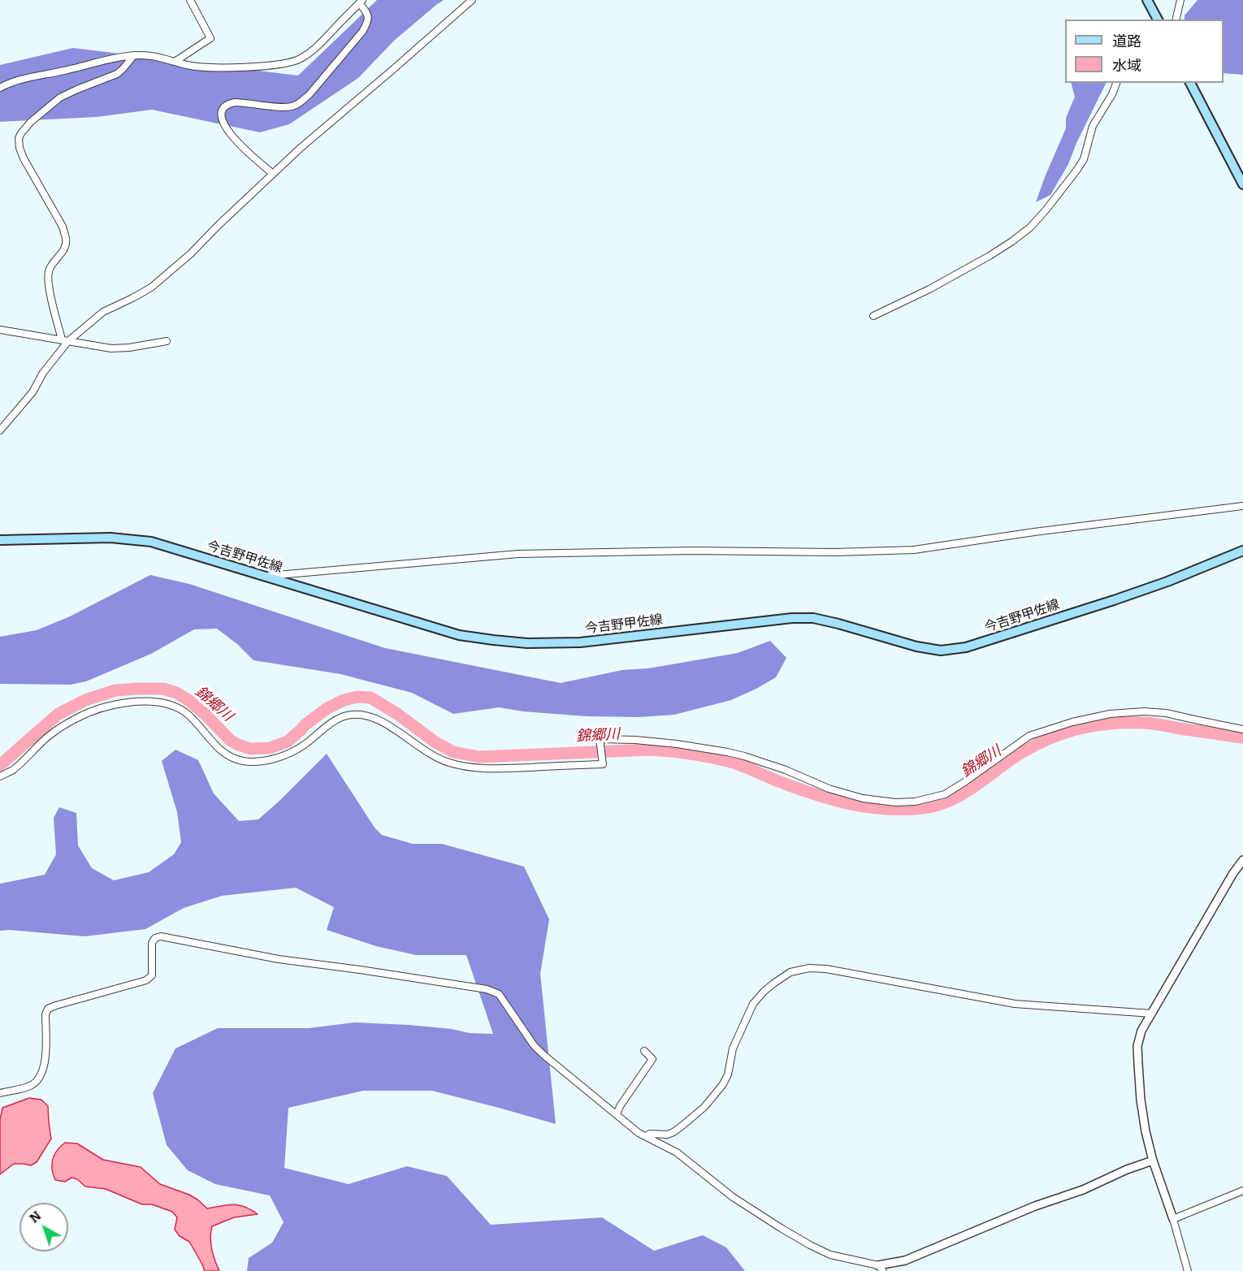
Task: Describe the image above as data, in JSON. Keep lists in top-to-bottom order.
{
  "streets": {
    "main road": ["今吉野甲佐線"]
  },
  "water": ["錦郷川"],
  "legend": ["道路", "水域"],
  "north": "top left"
}
